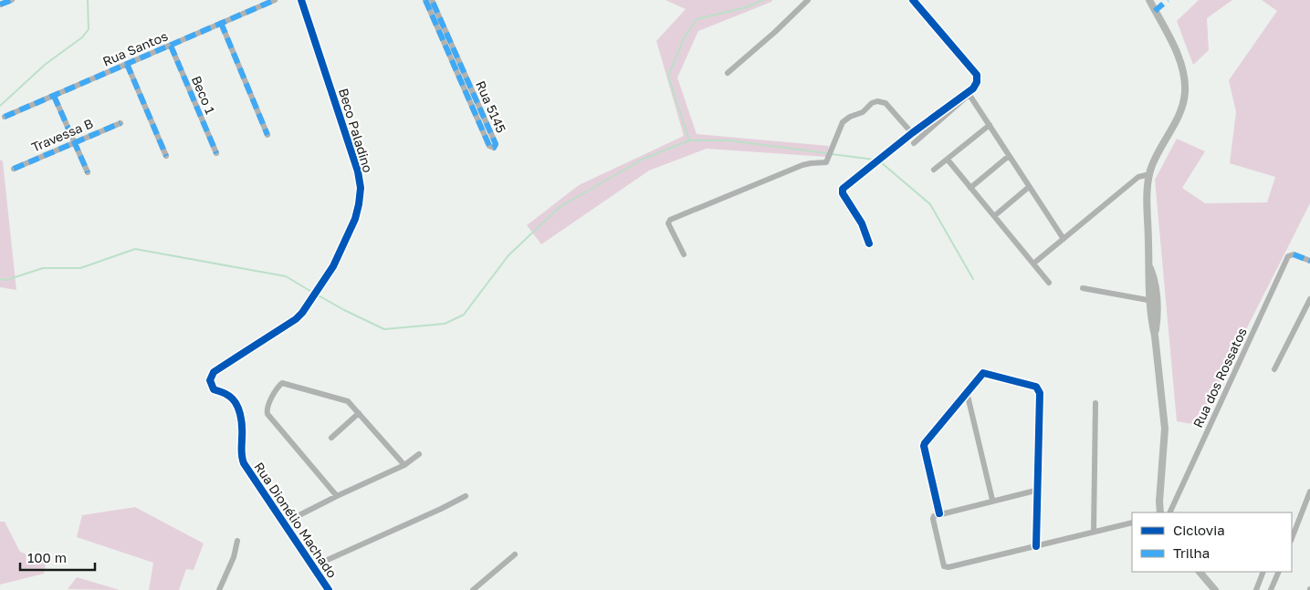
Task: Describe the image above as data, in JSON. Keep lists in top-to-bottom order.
{
  "streets": {
    "street": [
      "Rua Santos",
      "Beco 1",
      "Rua 5145",
      "Beco Paladino",
      "Travessa B",
      "Rua dos Rossatos",
      "Rua Dionélio Machado"
    ]
  },
  "crossings": [
    ["Rua Santos", "Beco 1"],
    ["Beco Paladino", "Rua Dionélio Machado"]
  ],
  "legend": ["Ciclovia", "Trilha"],
  "scale_bar": "100 m"
}
